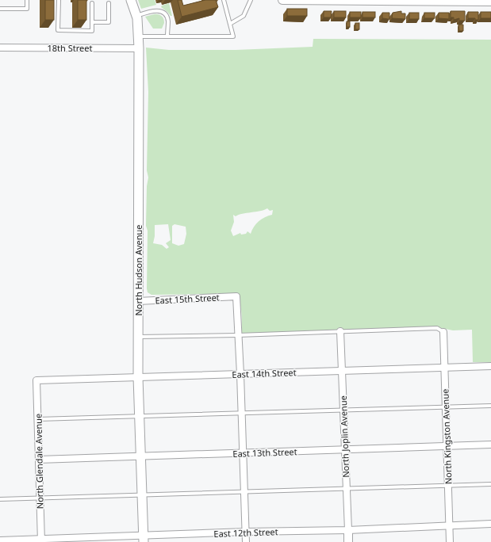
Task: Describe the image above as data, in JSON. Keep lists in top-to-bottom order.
{
  "streets": {
    "main road": ["North Hudson Avenue"],
    "street": [
      "18th Street",
      "East 15th Street",
      "East 14th Street",
      "North Joplin Avenue",
      "North Kingston Avenue",
      "East 13th Street",
      "North Glendale Avenue",
      "East 12th Street"
    ]
  },
  "crossings": [
    ["18th Street", "North Hudson Avenue"],
    ["North Hudson Avenue", "East 15th Street"],
    ["North Hudson Avenue", "East 14th Street"],
    ["North Hudson Avenue", "East 13th Street"],
    ["North Hudson Avenue", "East 12th Street"],
    ["East 14th Street", "North Joplin Avenue"],
    ["East 14th Street", "North Kingston Avenue"],
    ["East 14th Street", "North Glendale Avenue"],
    ["North Joplin Avenue", "East 13th Street"],
    ["North Joplin Avenue", "East 12th Street"],
    ["North Kingston Avenue", "East 13th Street"],
    ["North Kingston Avenue", "East 12th Street"],
    ["East 13th Street", "North Glendale Avenue"],
    ["North Glendale Avenue", "East 12th Street"]
  ]
}
